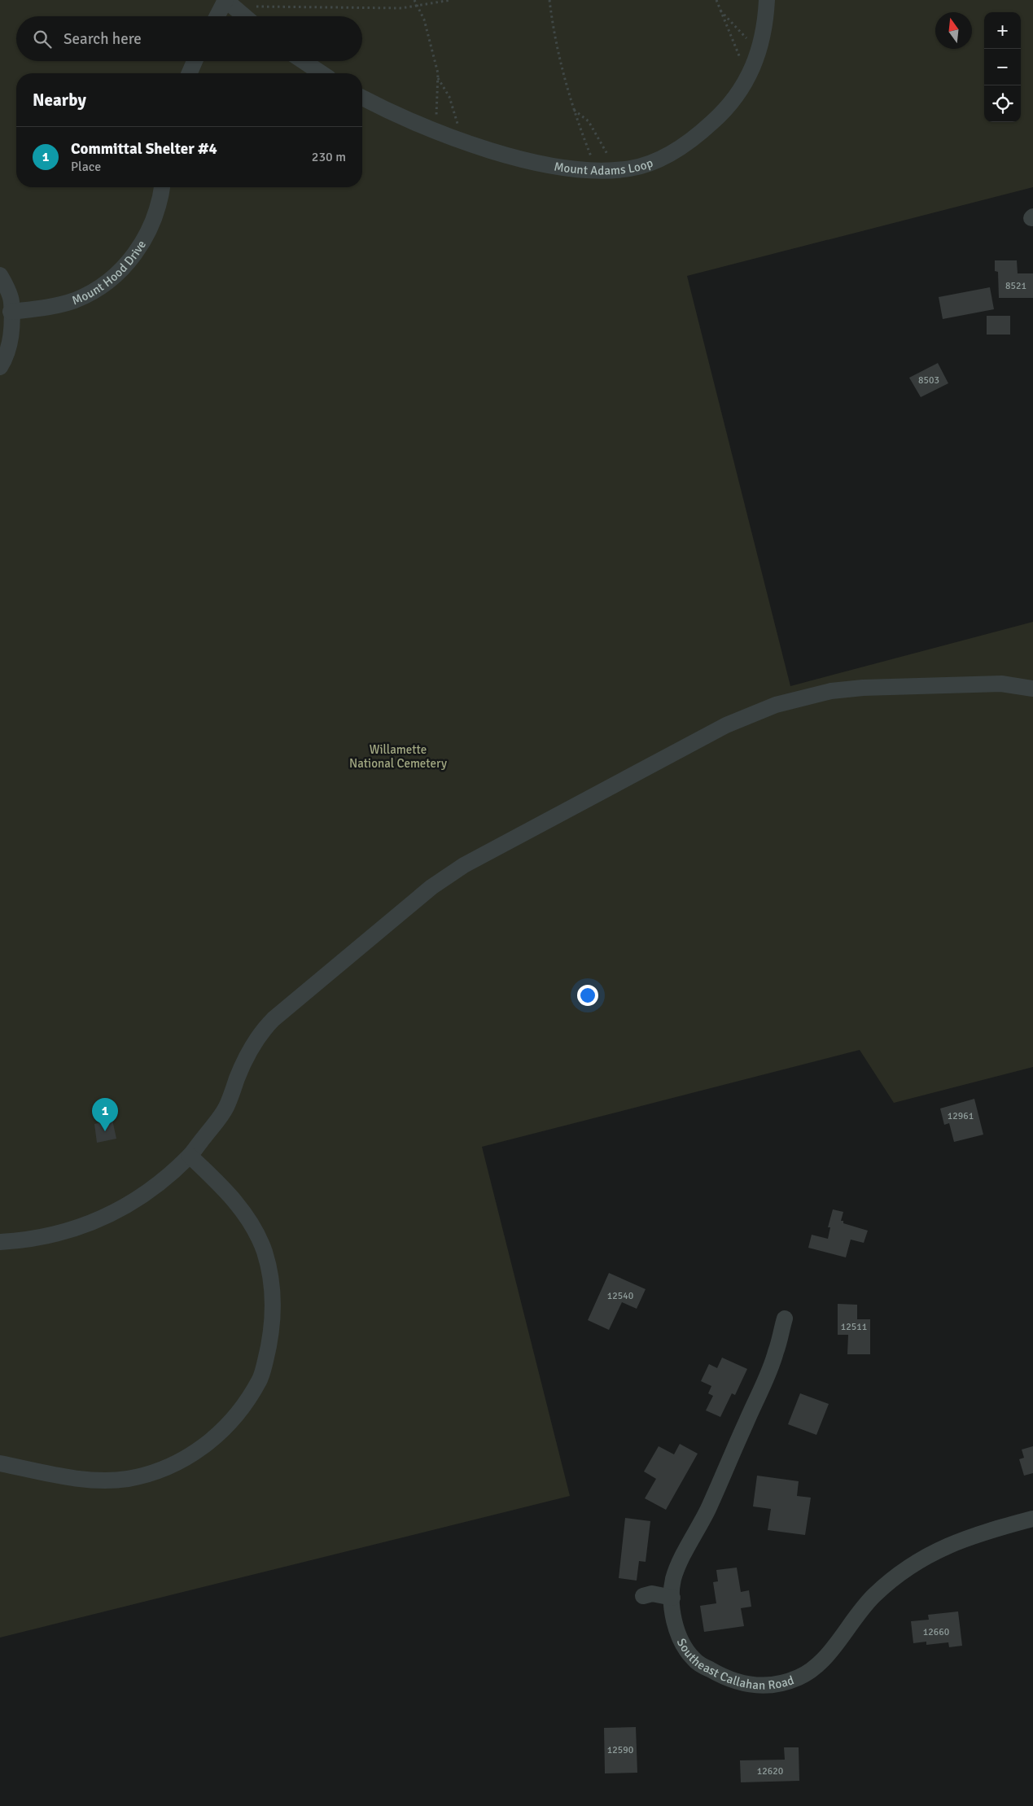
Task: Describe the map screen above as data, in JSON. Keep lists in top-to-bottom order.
{
  "streets": {
    "street": ["Mount Adams Loop", "Mount Hood Drive", "Southeast Callahan Road"]
  },
  "parks": ["Willamette National Cemetery"],
  "house_numbers": [
    "8521",
    "8503",
    "12961",
    "12540",
    "12511",
    "12660",
    "12590",
    "12620"
  ],
  "north": "top",
  "page": {
    "map_buttons": ["+", "−"],
    "search": "Search here",
    "heading": "Nearby",
    "list": [
      {
        "mark": "1",
        "name": "Committal Shelter #4",
        "note": "Place",
        "value": "230 m"
      }
    ],
    "pins": "1"
  }
}
